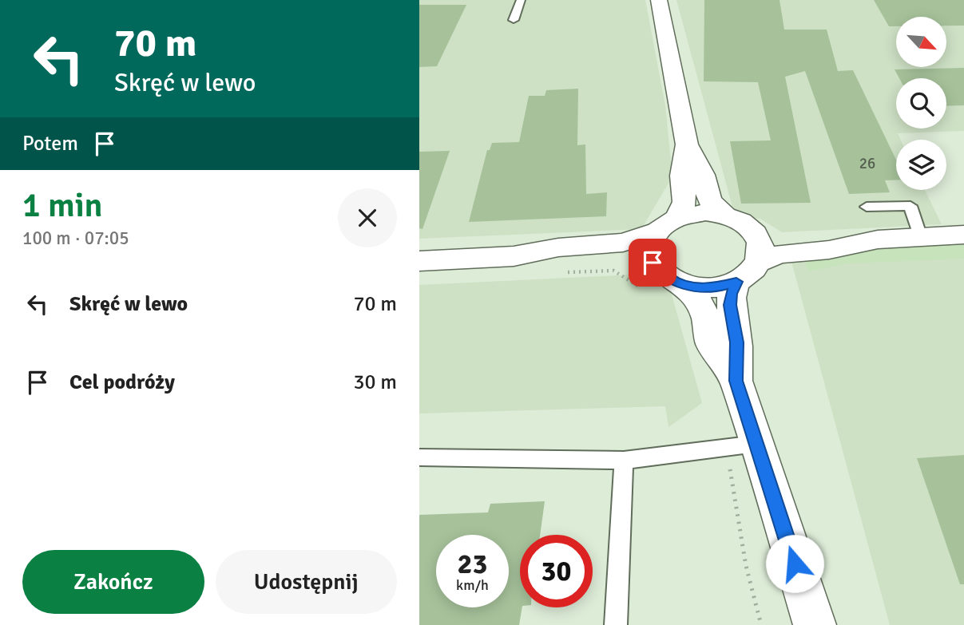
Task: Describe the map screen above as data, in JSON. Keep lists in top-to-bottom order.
{
  "house_numbers": ["26"],
  "north": "bottom right",
  "page": {
    "turn": ["70 m", "Skręć w lewo"],
    "then": "Potem",
    "heading": ["1 min", "100 m · 07:05"],
    "list": [
      {
        "name": "Skręć w lewo",
        "value": "70 m"
      },
      {
        "name": "Cel podróży",
        "value": "30 m"
      }
    ],
    "speed": "23 km/h",
    "limit": "30",
    "buttons": ["Zakończ", "Udostępnij"]
  }
}
